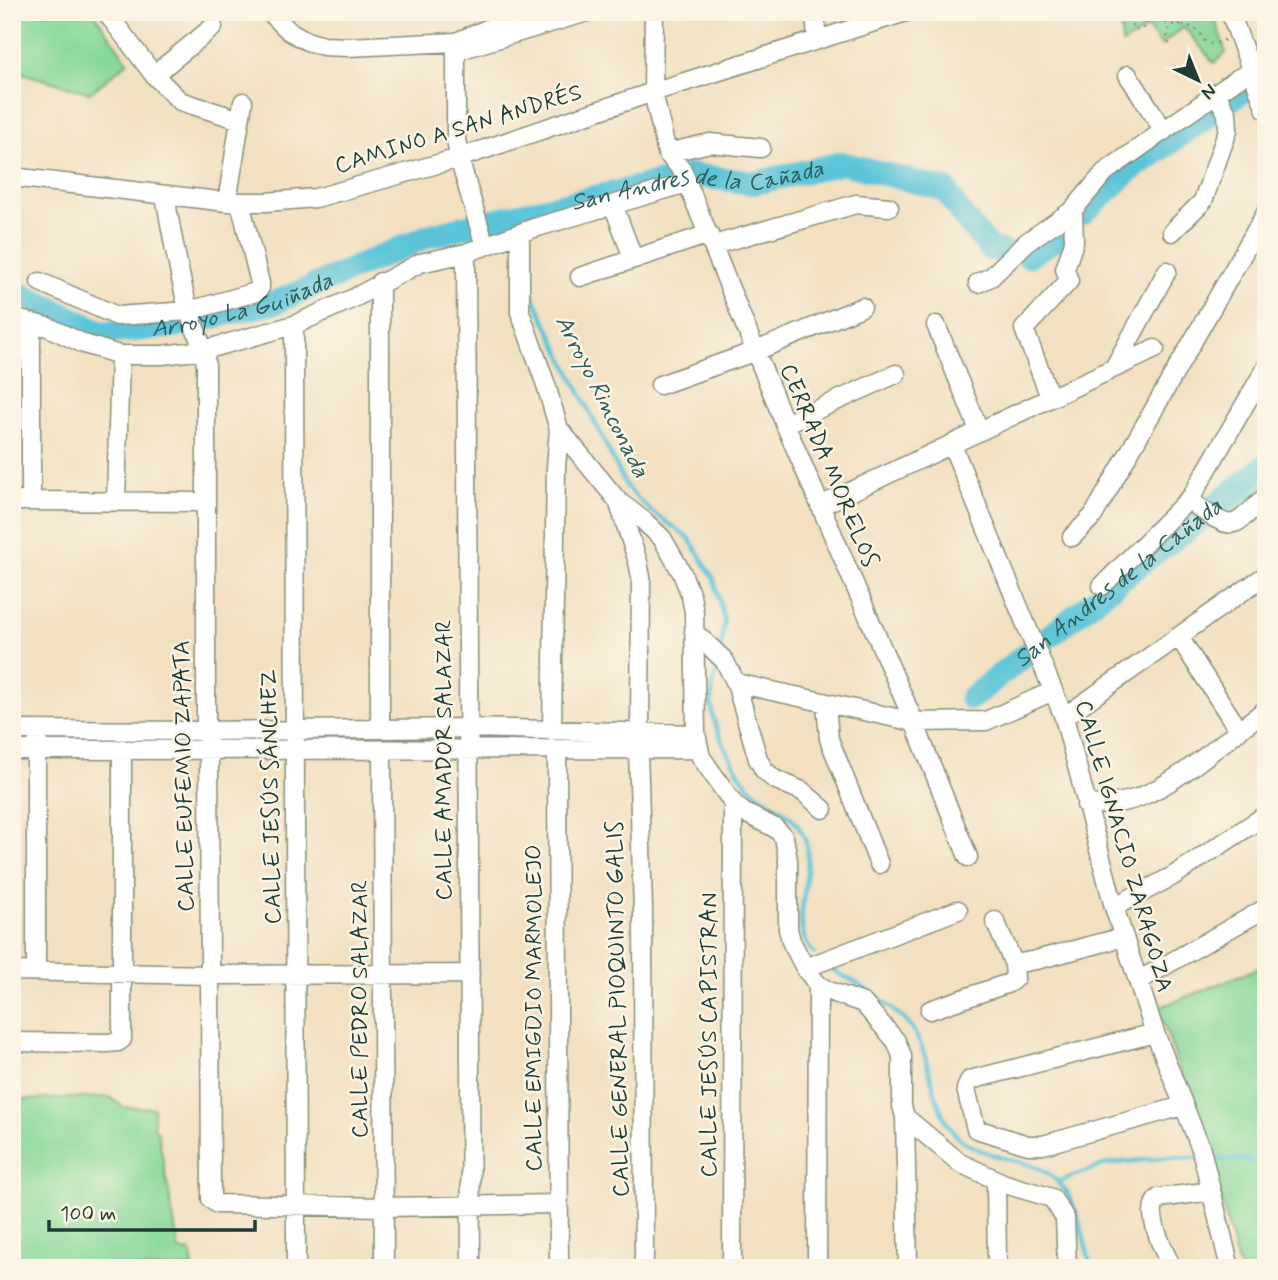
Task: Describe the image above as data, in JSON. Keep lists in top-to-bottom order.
{
  "streets": {
    "street": [
      "CAMINO A SAN ANDRÉS",
      "CERRADA MORELOS",
      "CALLE AMADOR SALAZAR",
      "CALLE EUFEMIO ZAPATA",
      "CALLE JESÚS SÁNCHEZ",
      "CALLE IGNACIO ZARAGOZA",
      "CALLE EMIGDIO MARMOLEJO",
      "CALLE PEDRO SALAZAR",
      "CALLE GENERAL PIOQUINTO GALIS",
      "CALLE JESÚS CAPISTRAN"
    ]
  },
  "crossings": [
    ["CAMINO A SAN ANDRÉS", "CERRADA MORELOS"],
    ["CAMINO A SAN ANDRÉS", "CALLE EUFEMIO ZAPATA"],
    ["CALLE EUFEMIO ZAPATA", "CALLE JESÚS SÁNCHEZ"]
  ],
  "water": ["San Andres de la Cañada", "Arroyo La Guiñada", "Arroyo Rinconada"],
  "scale_bar": "100 m",
  "north": "bottom right"
}
